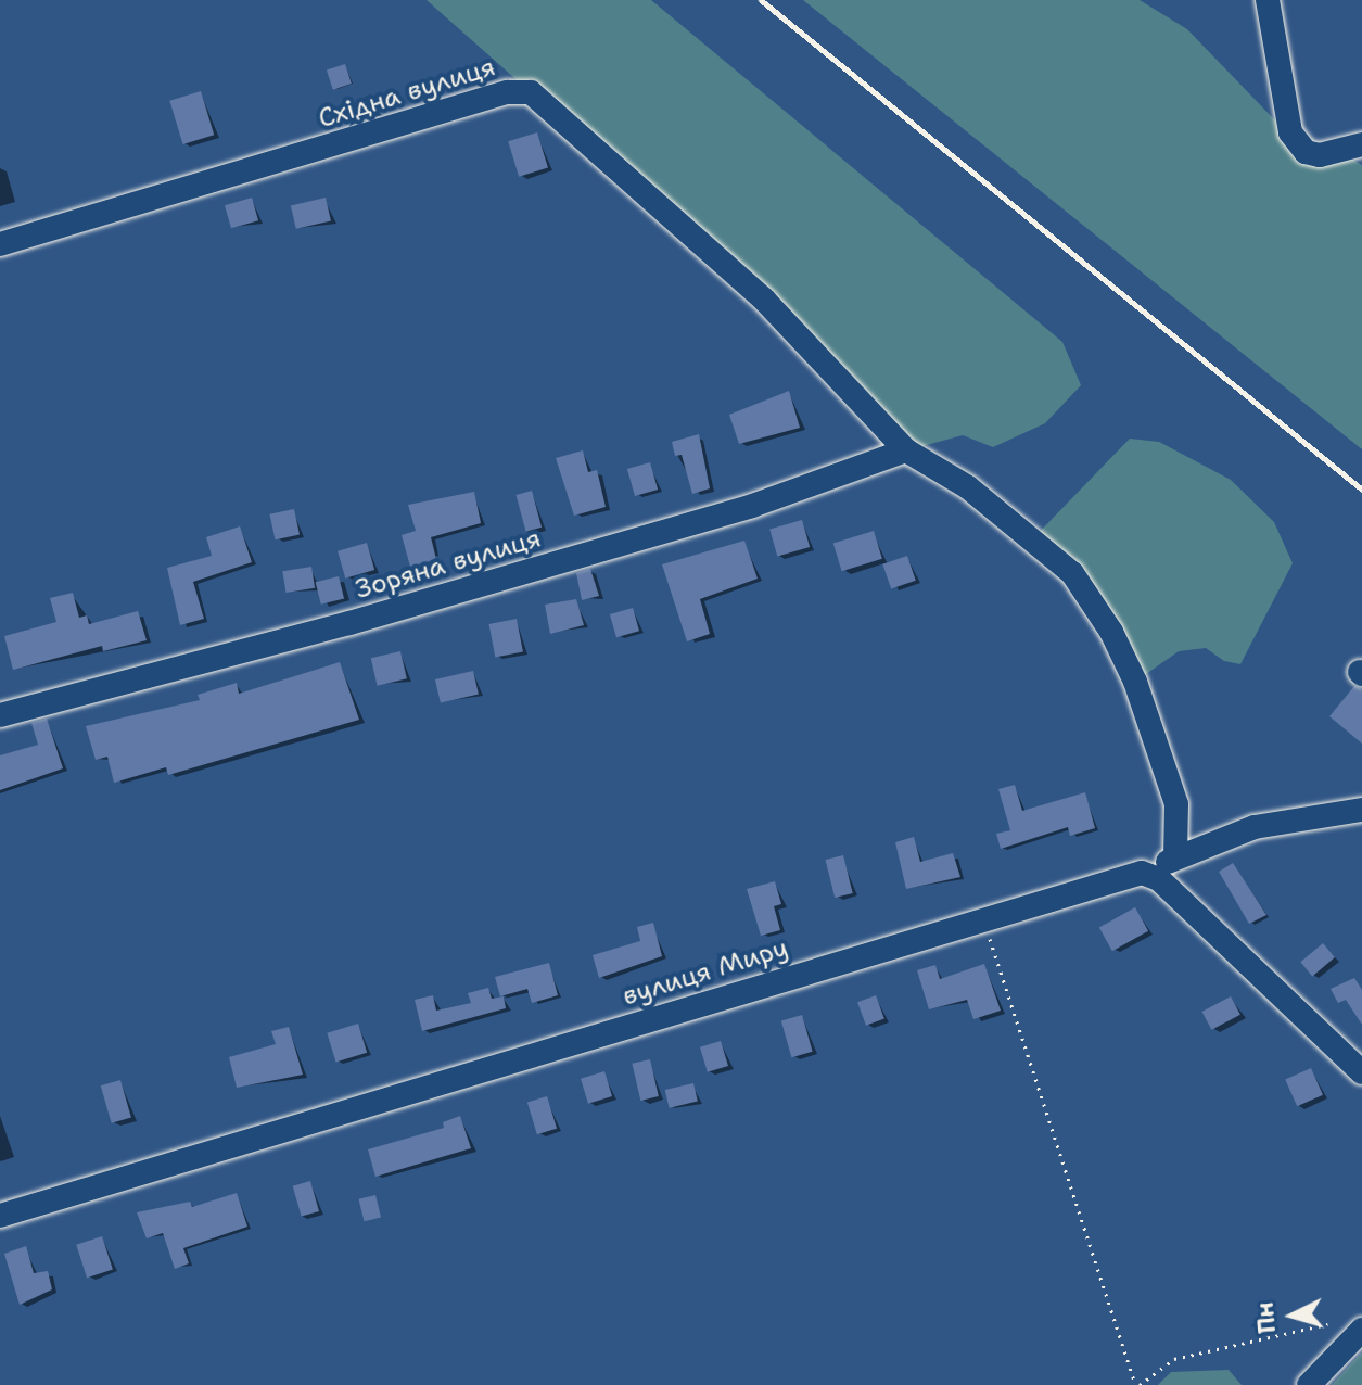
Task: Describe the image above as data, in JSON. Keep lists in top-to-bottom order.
{
  "streets": {
    "street": ["Східна вулиця", "Зоряна вулиця", "вулиця Миру"]
  },
  "crossings": [
    ["Східна вулиця", "Зоряна вулиця"]
  ],
  "north": "left"
}
